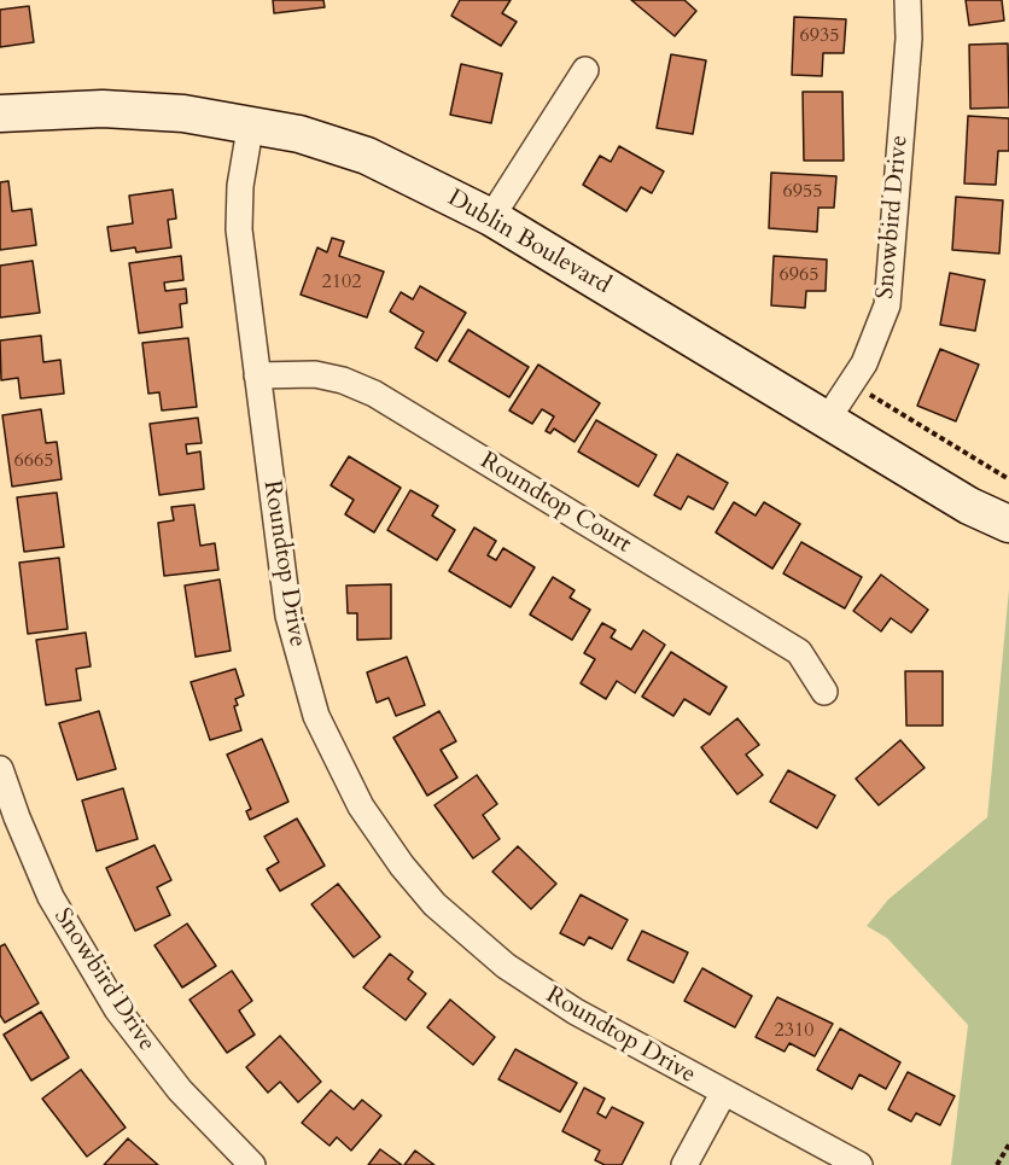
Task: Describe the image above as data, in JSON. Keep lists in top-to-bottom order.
{
  "streets": {
    "main road": ["Dublin Boulevard"],
    "street": ["Snowbird Drive", "Roundtop Court", "Roundtop Drive"]
  },
  "crossings": [
    ["Snowbird Drive", "Dublin Boulevard"],
    ["Dublin Boulevard", "Roundtop Drive"],
    ["Roundtop Court", "Roundtop Drive"]
  ],
  "house_numbers": [
    "6935",
    "6955",
    "6965",
    "2102",
    "6665",
    "2310"
  ]
}
